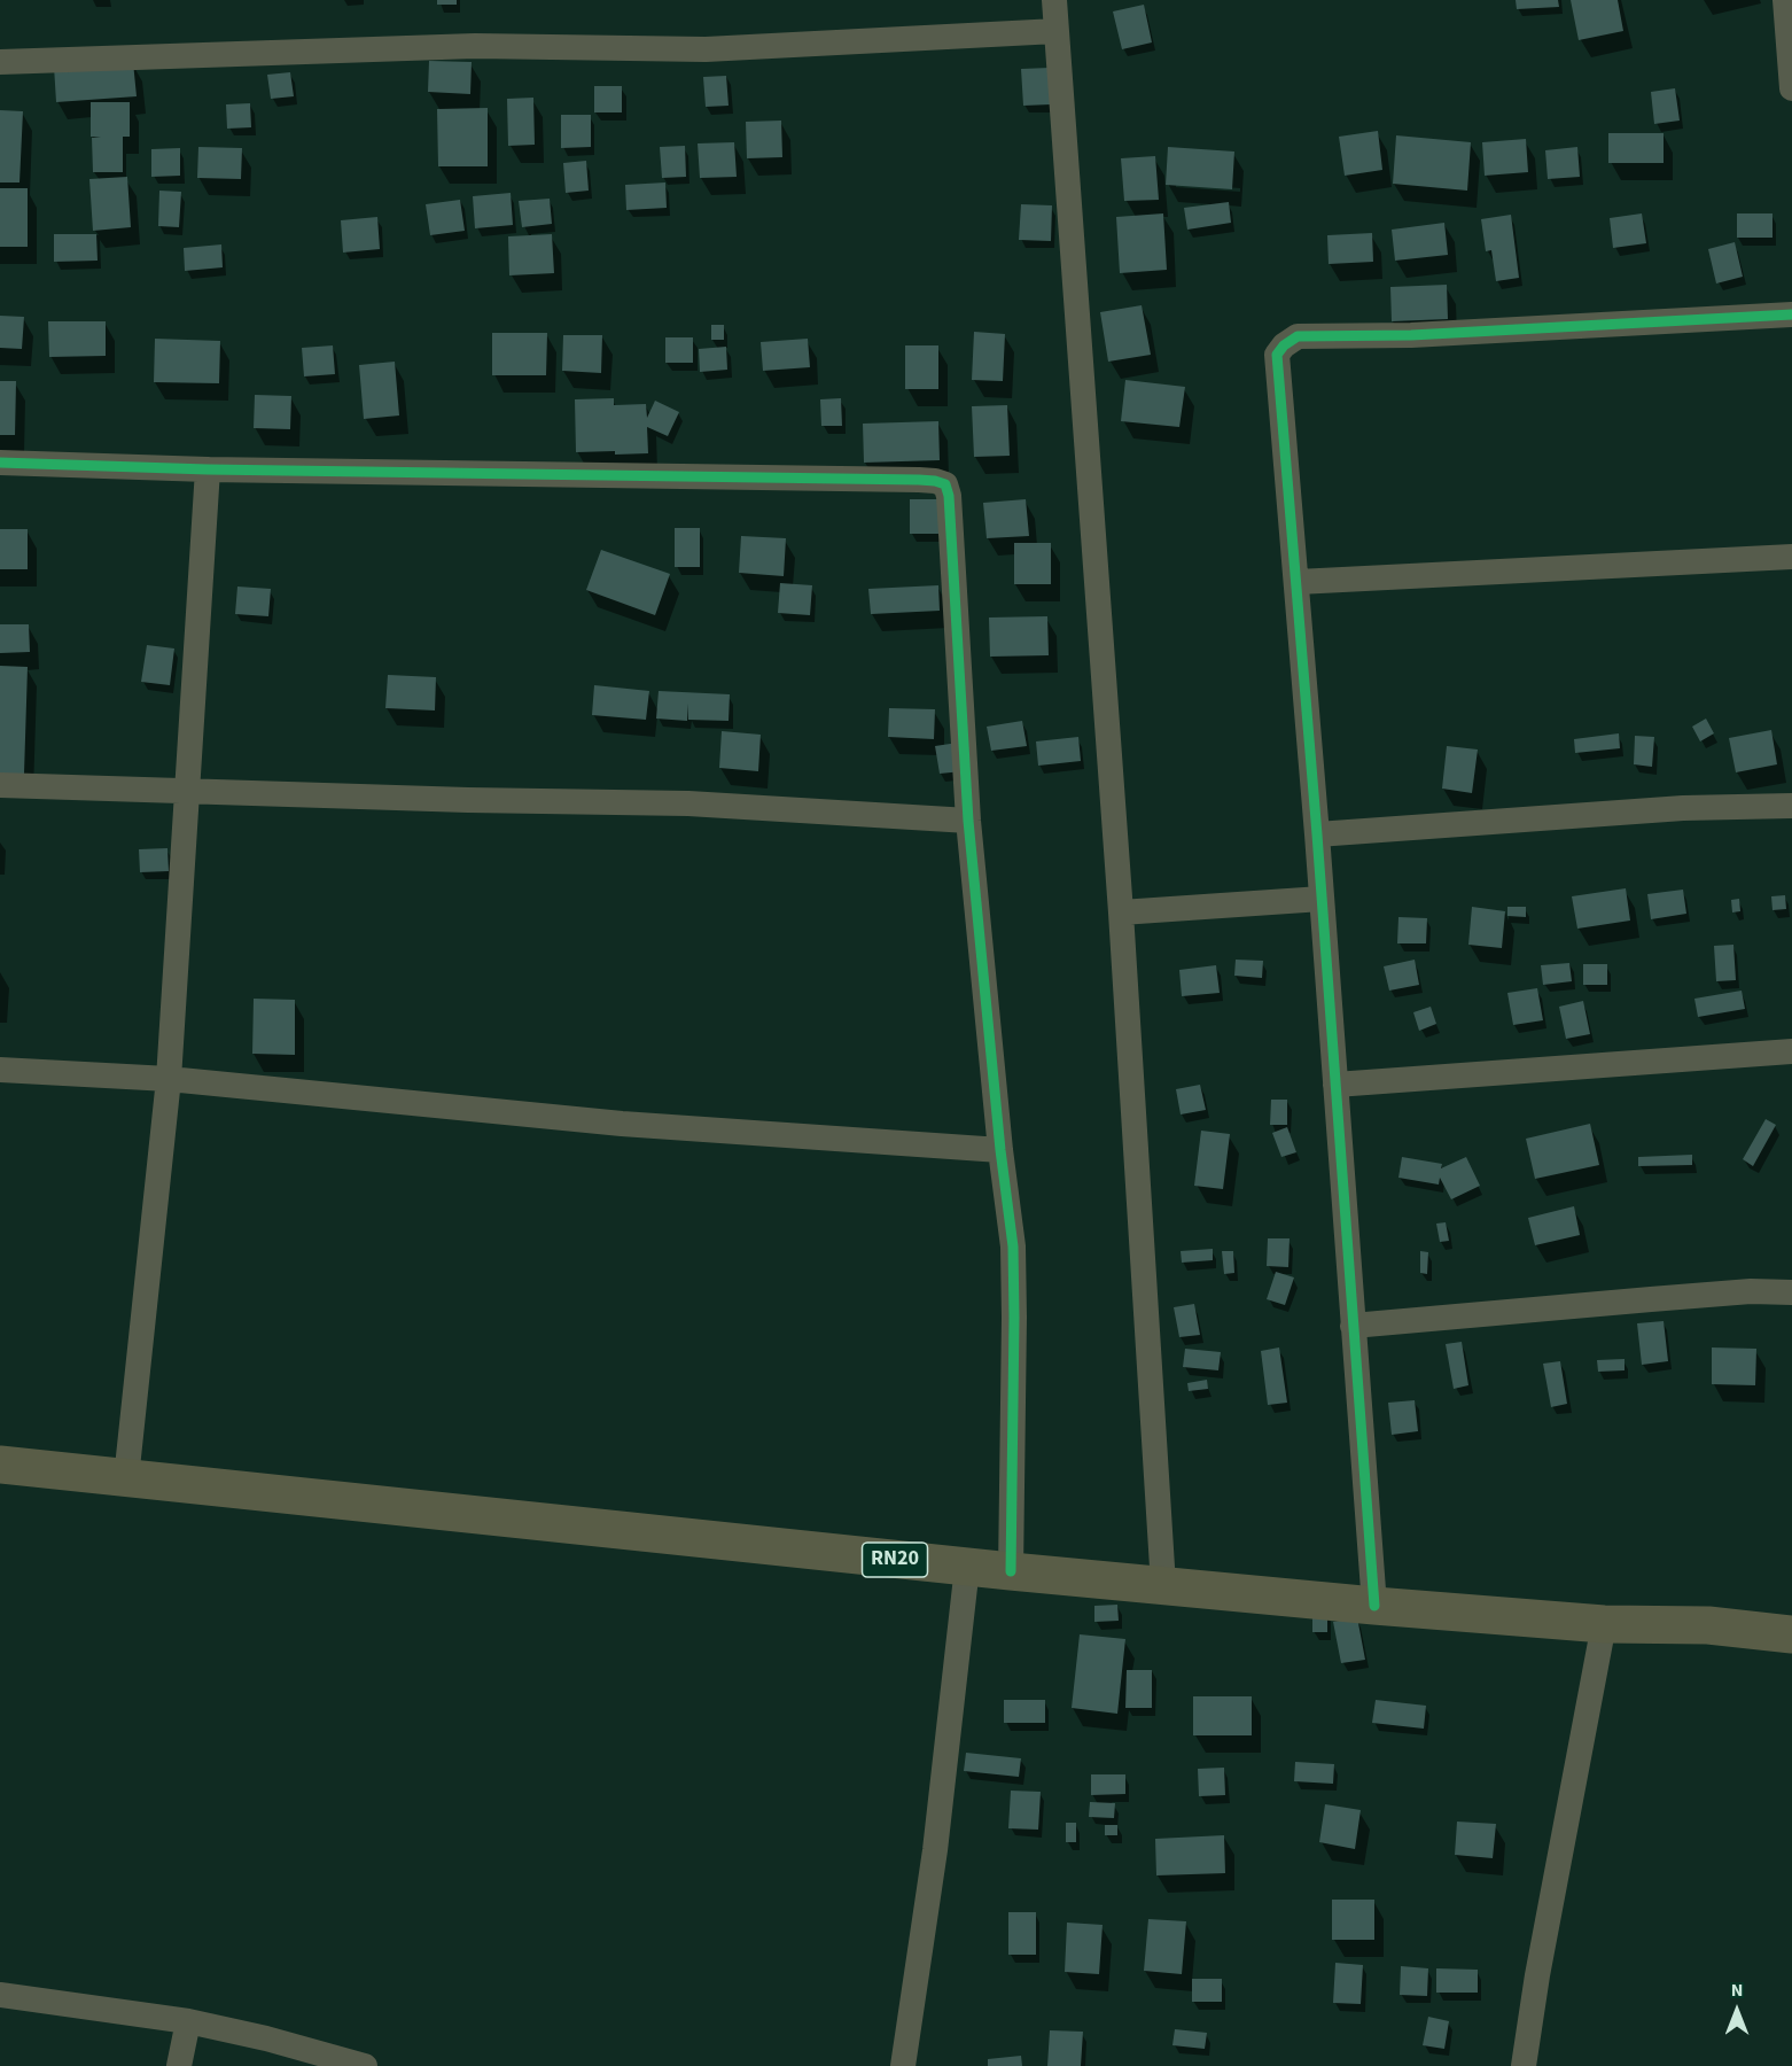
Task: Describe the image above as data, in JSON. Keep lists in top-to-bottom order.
{
  "streets": {
    "main road": ["RN20"]
  },
  "north": "top"
}
